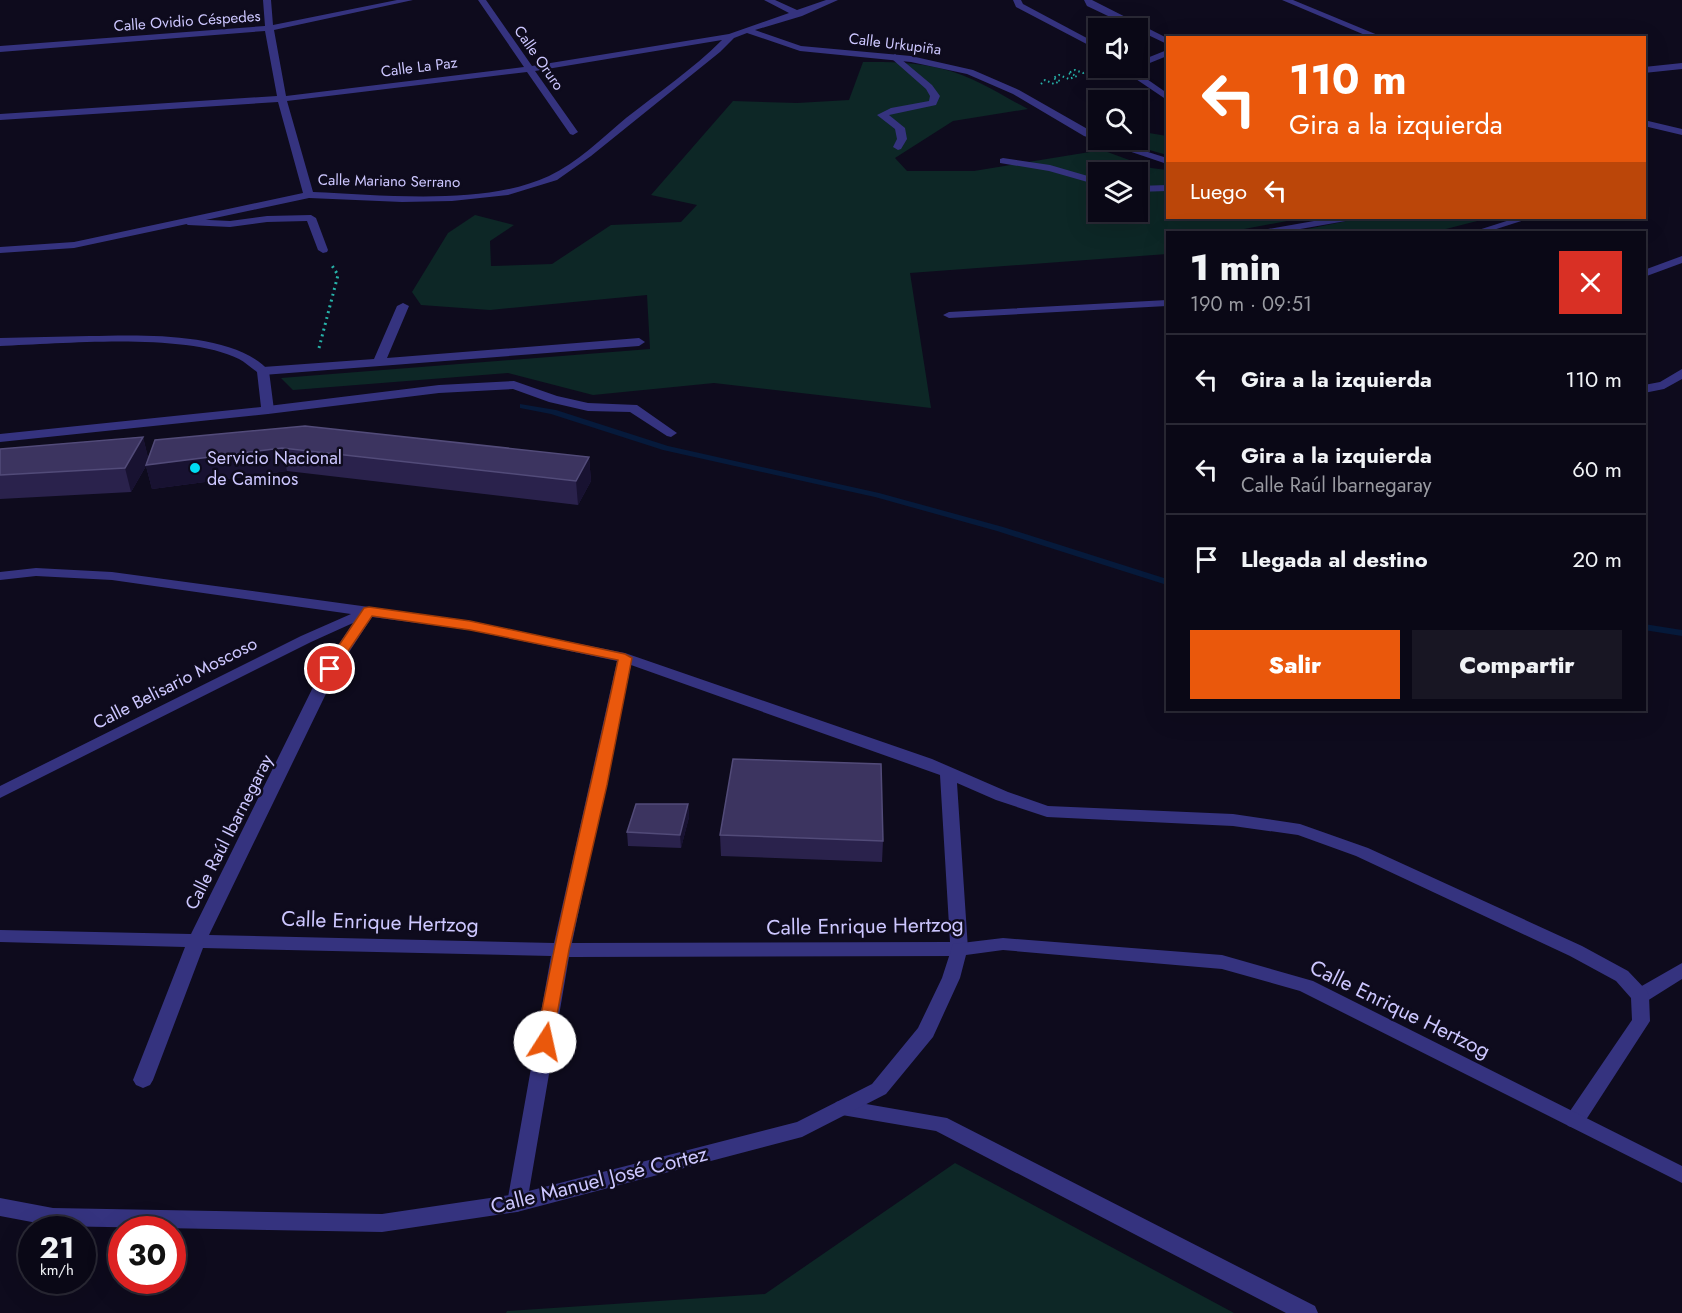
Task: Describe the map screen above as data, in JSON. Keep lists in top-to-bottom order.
{
  "streets": {
    "street": [
      "Calle Ovidio Céspedes",
      "Calle Urkupiña",
      "Calle Oruro",
      "Calle La Paz",
      "Calle Mariano Serrano",
      "Calle Belisario Moscoso",
      "Calle Raúl Ibarnegaray",
      "Calle Enrique Hertzog",
      "Calle Manuel José Cortez"
    ]
  },
  "crossings": [
    ["Calle Urkupiña", "Calle La Paz"],
    ["Calle Oruro", "Calle La Paz"],
    ["Calle La Paz", "Calle Mariano Serrano"],
    ["Calle Belisario Moscoso", "Calle Raúl Ibarnegaray"],
    ["Calle Raúl Ibarnegaray", "Calle Enrique Hertzog"],
    ["Calle Enrique Hertzog", "Calle Manuel José Cortez"]
  ],
  "places": ["Servicio Nacional de Caminos"],
  "page": {
    "turn": ["110 m", "Gira a la izquierda"],
    "then": "Luego",
    "heading": ["1 min", "190 m · 09:51"],
    "list": [
      {
        "name": "Gira a la izquierda",
        "value": "110 m"
      },
      {
        "name": "Gira a la izquierda",
        "note": "Calle Raúl Ibarnegaray",
        "value": "60 m"
      },
      {
        "name": "Llegada al destino",
        "value": "20 m"
      }
    ],
    "buttons": ["Salir", "Compartir"],
    "speed": "21 km/h",
    "limit": "30"
  }
}
